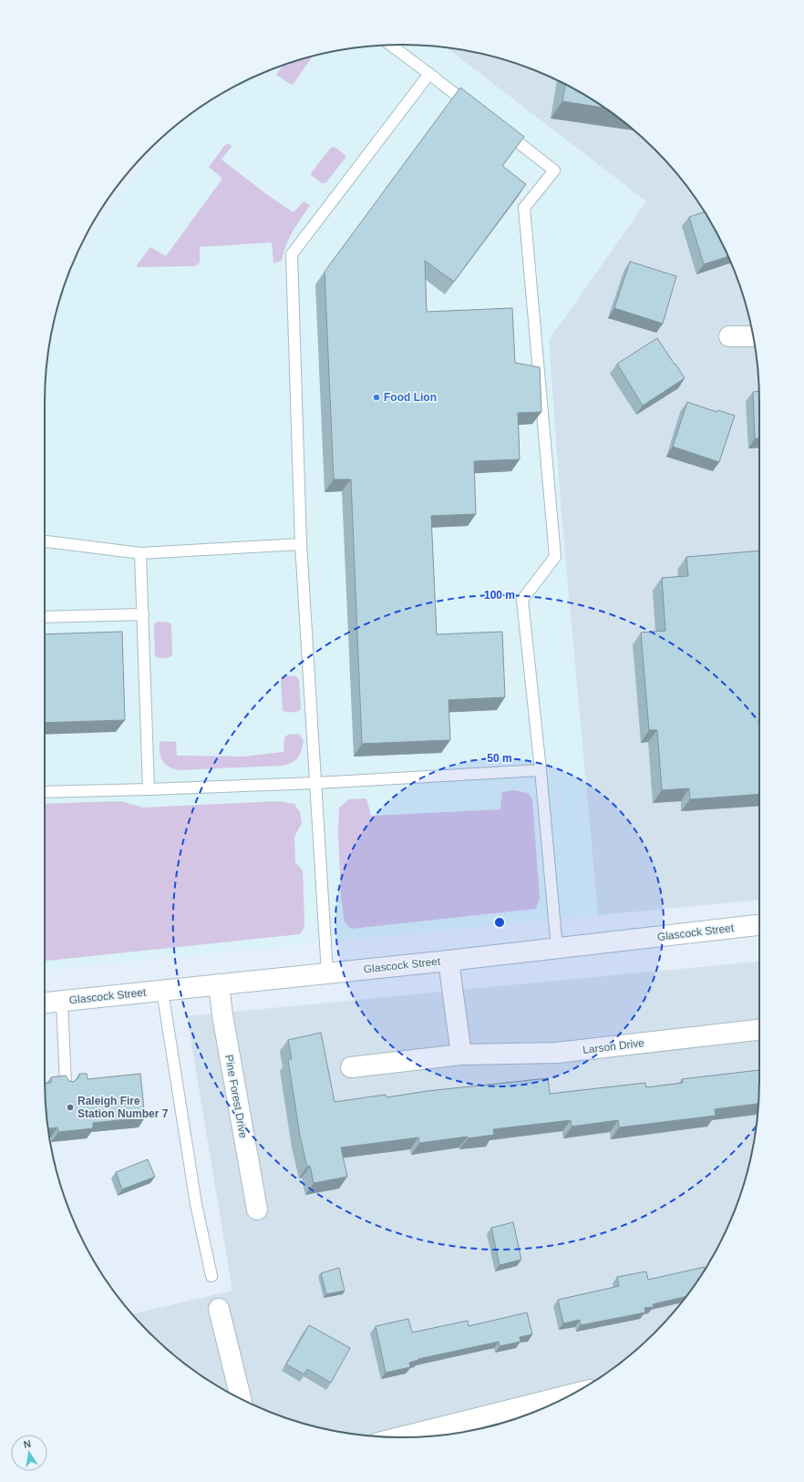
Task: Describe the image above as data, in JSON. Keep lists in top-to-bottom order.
{
  "streets": {
    "street": ["Glascock Street", "Larson Drive", "Pine Forest Drive"]
  },
  "crossings": [
    ["Glascock Street", "Pine Forest Drive"]
  ],
  "places": ["Food Lion", "Raleigh Fire Station Number 7"],
  "north": "top",
  "rings": ["100 m", "50 m"]
}
